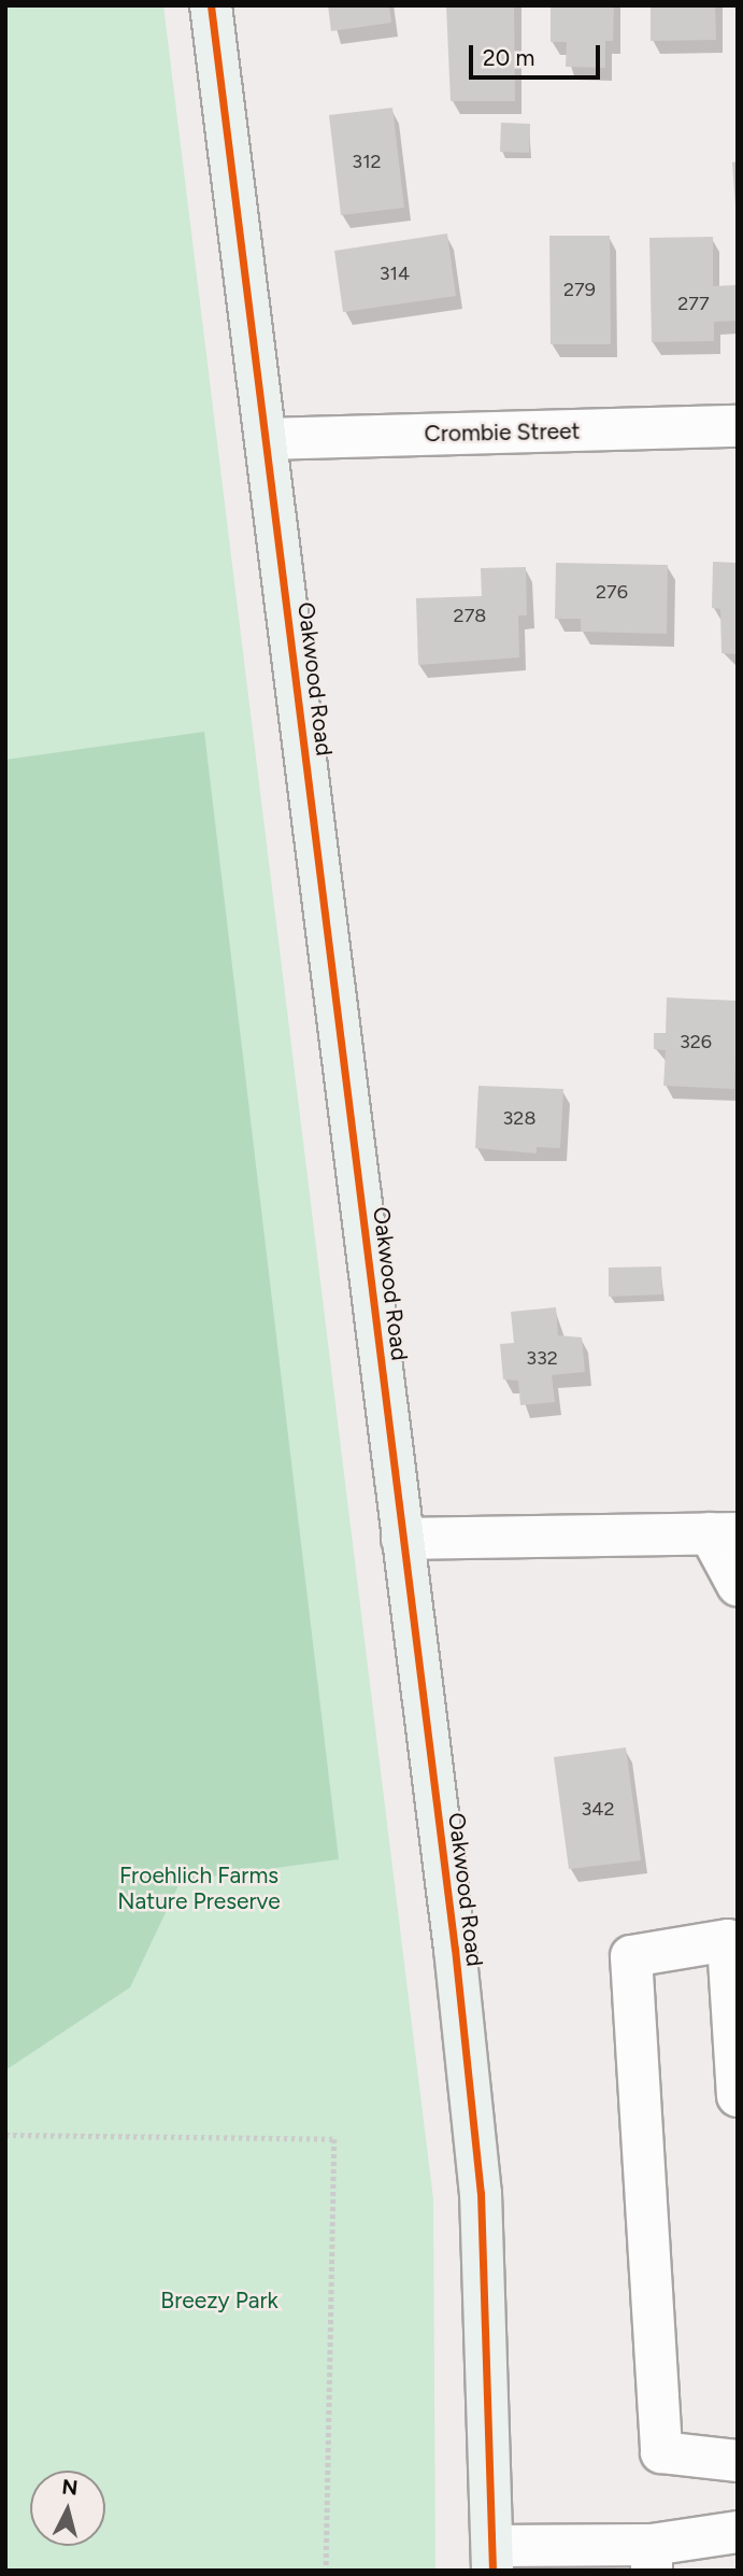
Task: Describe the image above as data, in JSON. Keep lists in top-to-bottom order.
{
  "streets": {
    "main road": ["Oakwood Road"],
    "street": ["Crombie Street"]
  },
  "crossings": [
    ["Crombie Street", "Oakwood Road"]
  ],
  "parks": ["Froehlich Farms Nature Preserve", "Breezy Park"],
  "house_numbers": [
    "312",
    "314",
    "279",
    "277",
    "276",
    "278",
    "326",
    "328",
    "332",
    "342"
  ],
  "scale_bar": "20 m",
  "north": "top"
}
